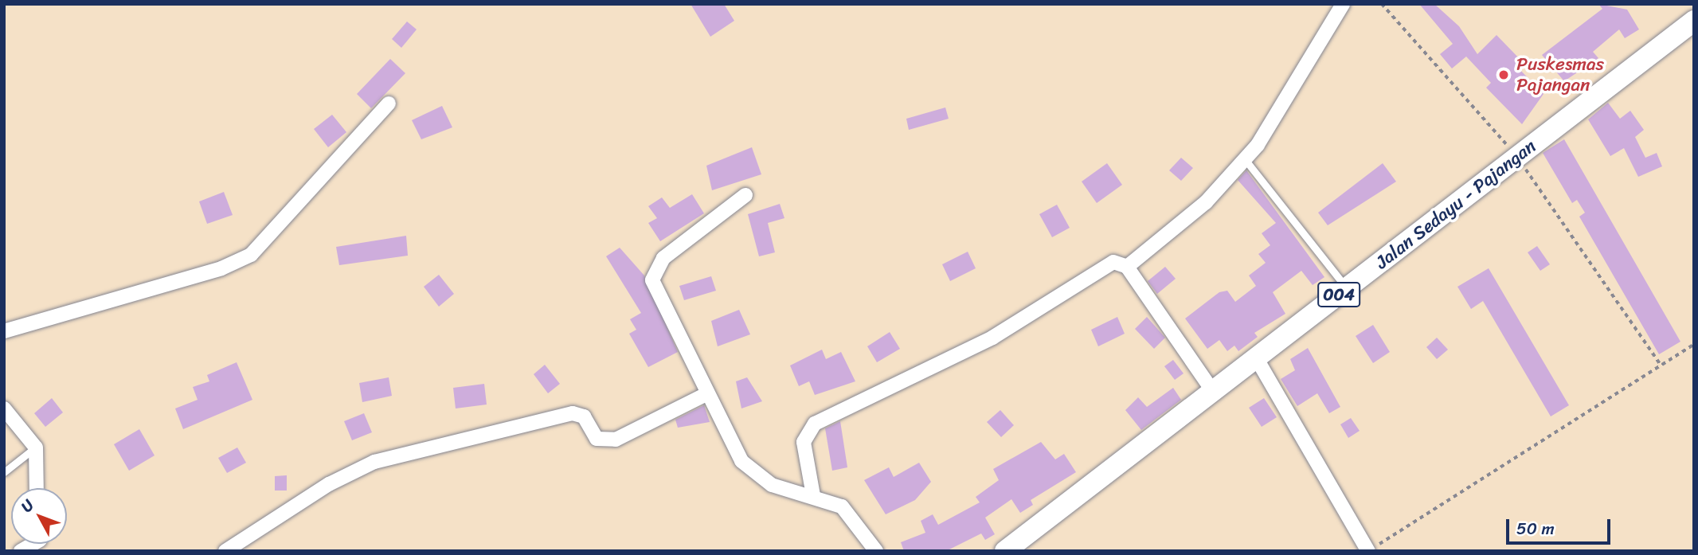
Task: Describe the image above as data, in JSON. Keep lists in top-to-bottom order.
{
  "streets": {
    "main road": ["Jalan Sedayu - Pajangan", "004"]
  },
  "places": ["Puskesmas Pajangan"],
  "scale_bar": "50 m",
  "north": "top left"
}
